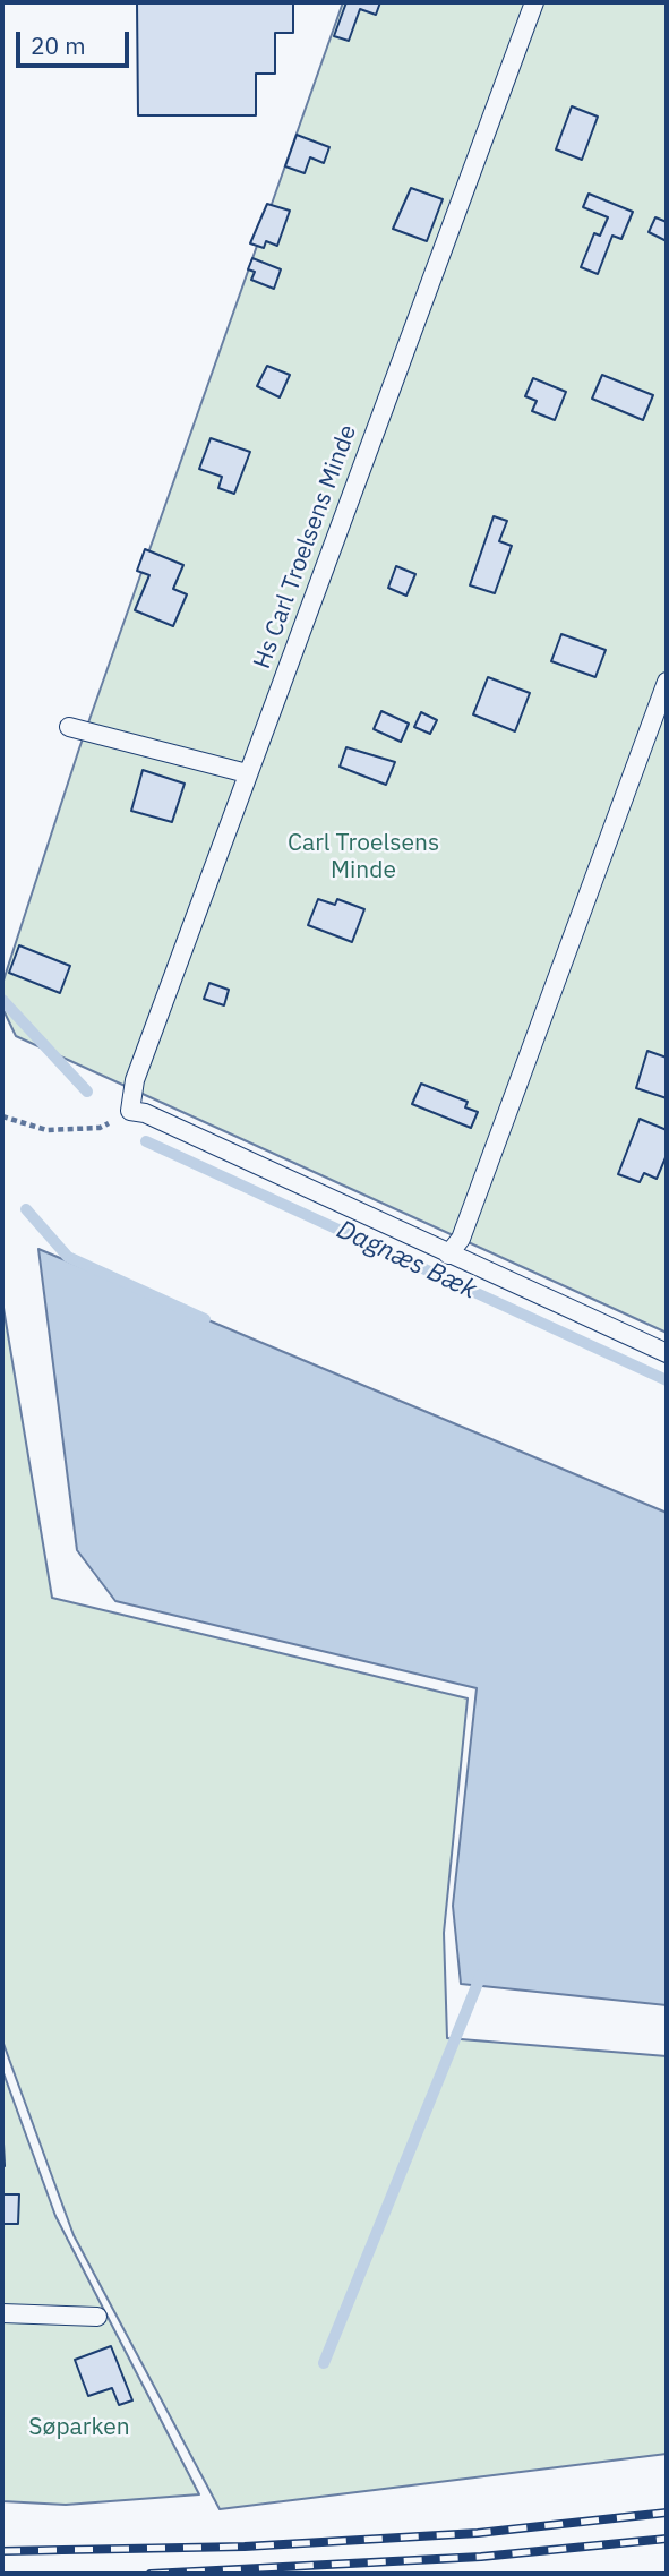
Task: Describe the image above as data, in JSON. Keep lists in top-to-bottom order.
{
  "streets": {
    "lane": ["Hs Carl Troelsens Minde"]
  },
  "water": ["Dagnæs Bæk"],
  "parks": ["Carl Troelsens Minde", "Søparken"],
  "scale_bar": "20 m"
}
